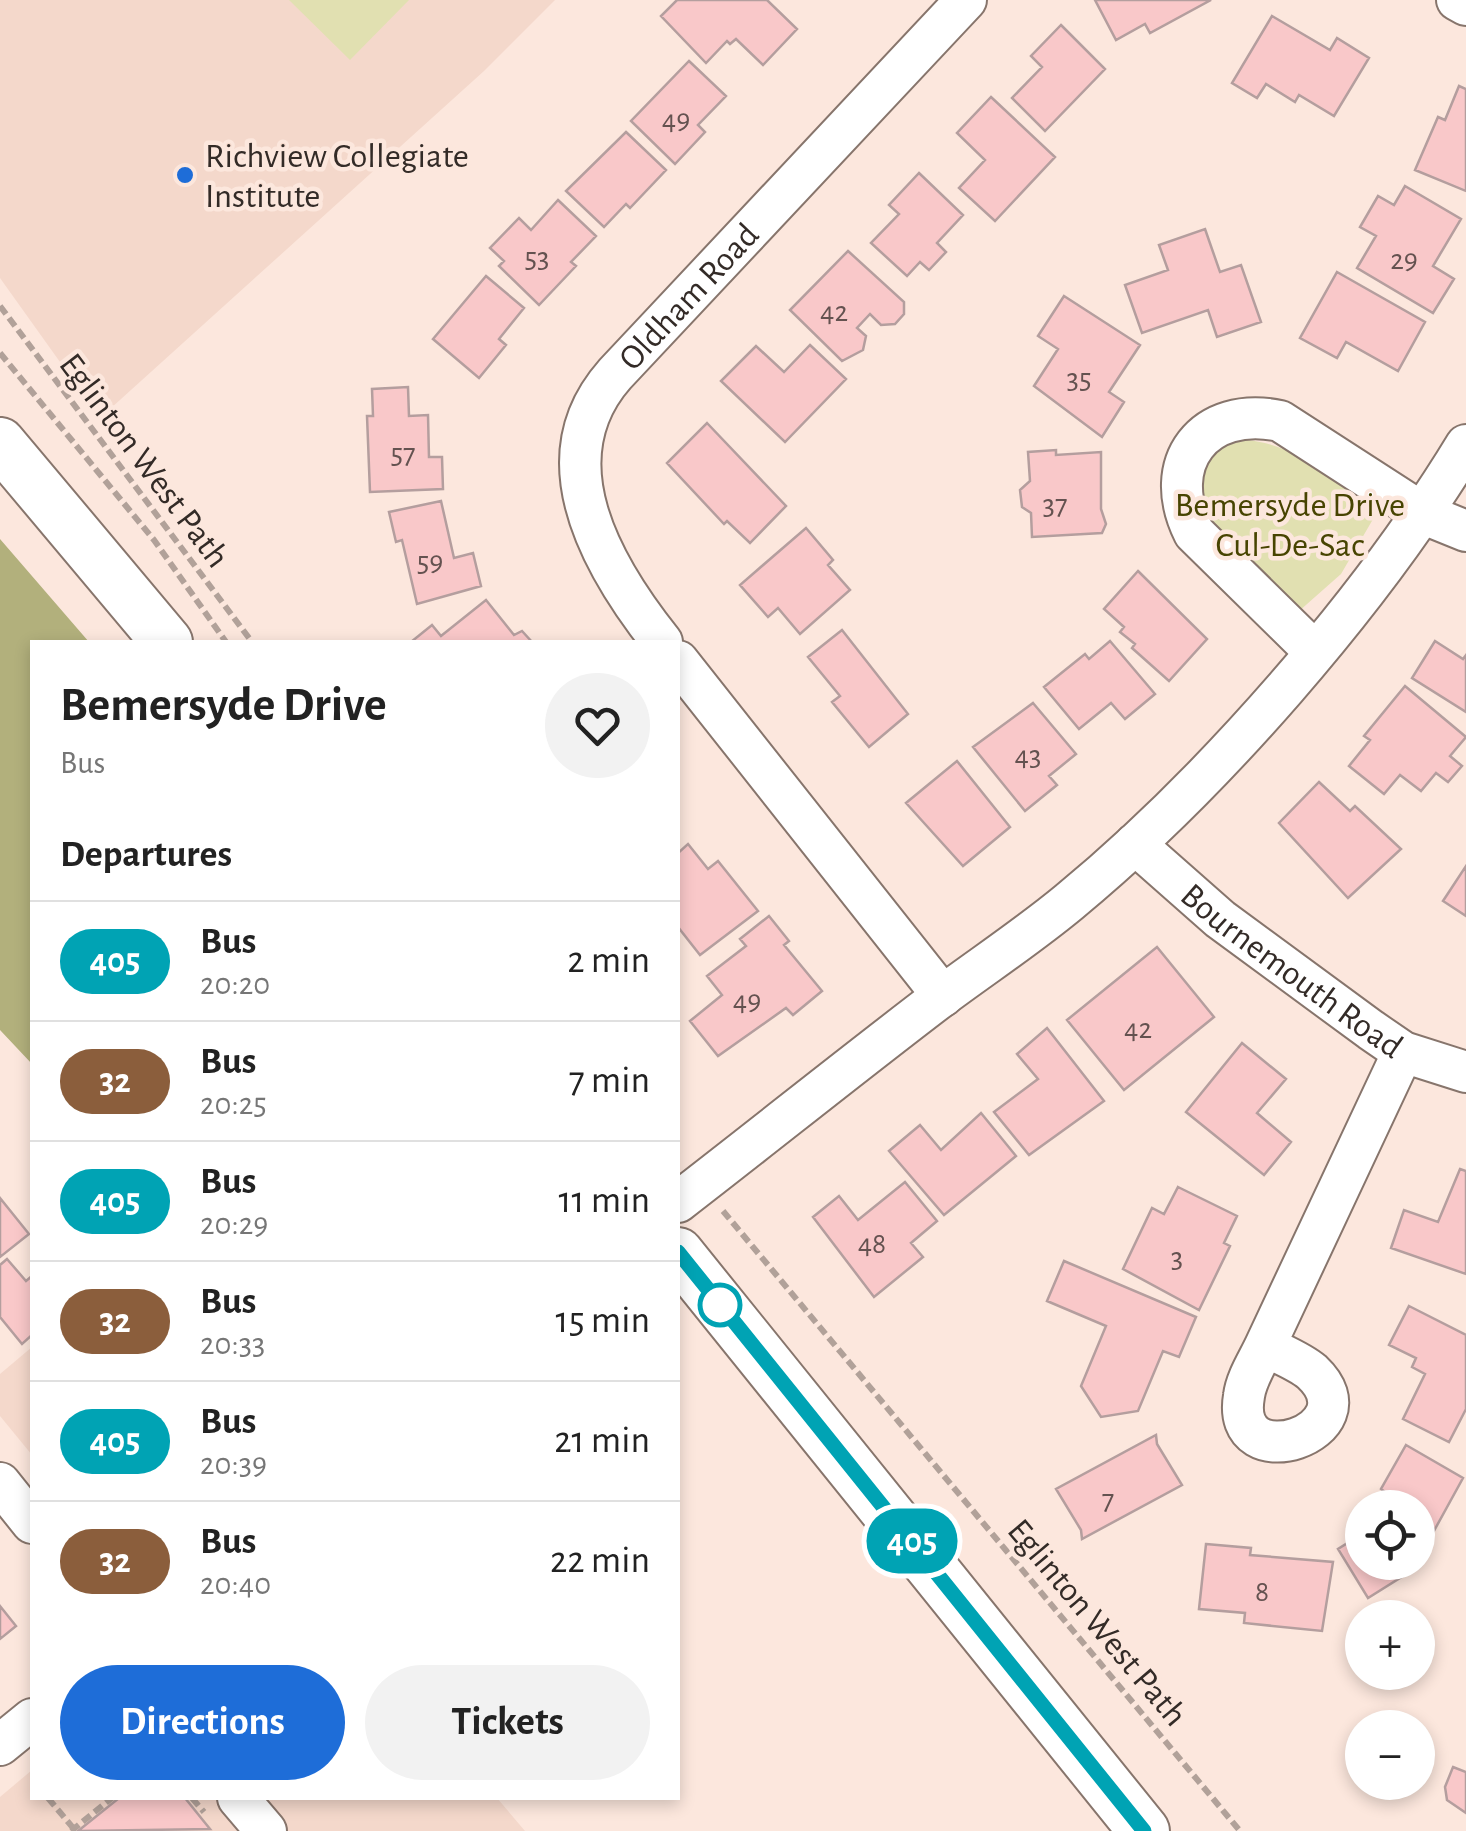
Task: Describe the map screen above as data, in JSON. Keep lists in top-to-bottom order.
{
  "streets": {
    "street": ["Oldham Road", "Bournemouth Road"],
    "path": ["Eglinton West Path"]
  },
  "parks": ["Bemersyde Drive Cul-De-Sac"],
  "places": ["Richview Collegiate Institute"],
  "lines": ["bus line 405"],
  "house_numbers": [
    "49",
    "53",
    "29",
    "42",
    "35",
    "57",
    "37",
    "59",
    "43",
    "49",
    "42",
    "48",
    "3",
    "7",
    "8"
  ],
  "page": {
    "on_map": "405",
    "heading": [
      ["Bemersyde Drive", "Bus"],
      "Departures"
    ],
    "list": [
      {
        "mark": "405",
        "name": "Bus",
        "note": "20:20",
        "value": "2 min"
      },
      {
        "mark": "32",
        "name": "Bus",
        "note": "20:25",
        "value": "7 min"
      },
      {
        "mark": "405",
        "name": "Bus",
        "note": "20:29",
        "value": "11 min"
      },
      {
        "mark": "32",
        "name": "Bus",
        "note": "20:33",
        "value": "15 min"
      },
      {
        "mark": "405",
        "name": "Bus",
        "note": "20:39",
        "value": "21 min"
      },
      {
        "mark": "32",
        "name": "Bus",
        "note": "20:40",
        "value": "22 min"
      }
    ],
    "map_buttons": ["+", "−"],
    "buttons": ["Directions", "Tickets"]
  }
}
